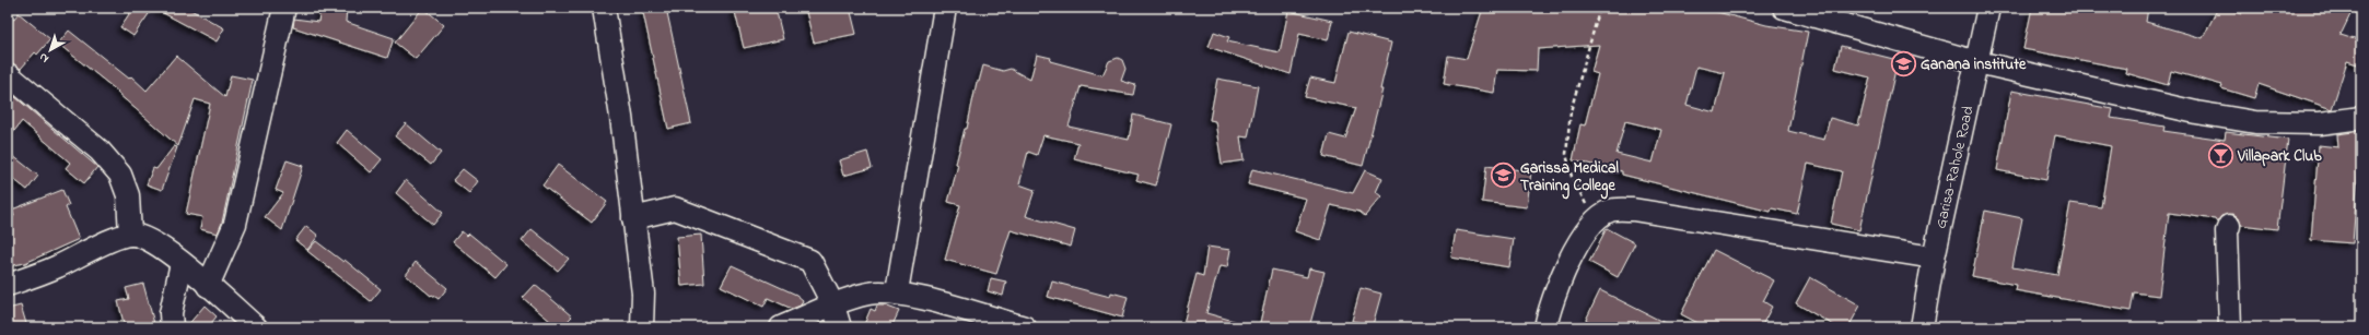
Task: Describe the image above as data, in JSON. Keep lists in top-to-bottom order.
{
  "streets": {
    "street": ["Garisa-Rahole Road"]
  },
  "places": {
    "school or university": ["Ganana institute", "Garissa Medical Training College"],
    "bar": ["Villapark Club"]
  },
  "north": "bottom left"
}
